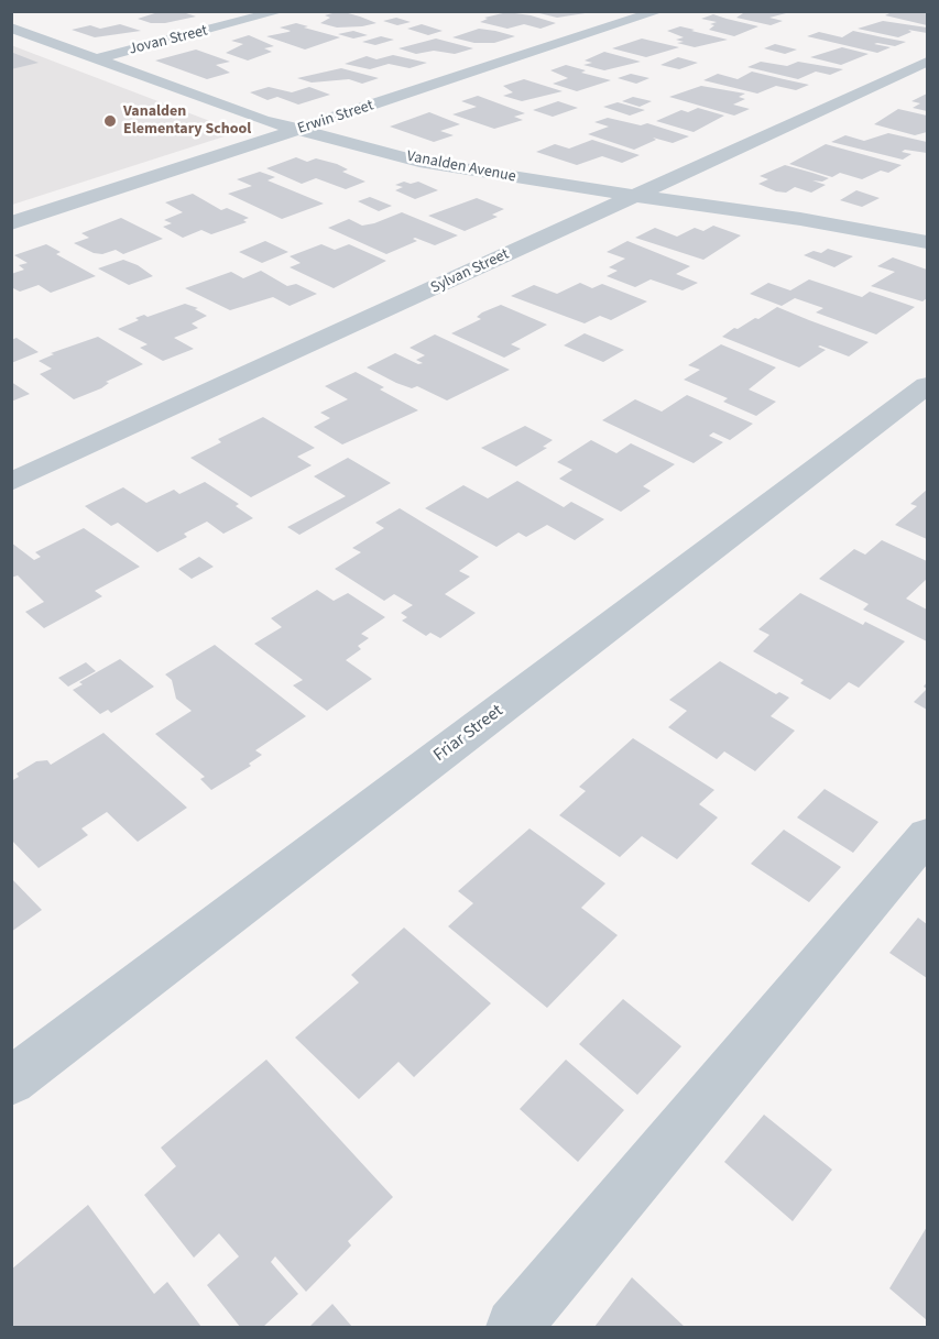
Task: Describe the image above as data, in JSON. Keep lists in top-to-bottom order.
{
  "streets": {
    "street": [
      "Jovan Street",
      "Erwin Street",
      "Vanalden Avenue",
      "Sylvan Street",
      "Friar Street"
    ]
  },
  "crossings": [
    ["Jovan Street", "Vanalden Avenue"],
    ["Erwin Street", "Vanalden Avenue"],
    ["Vanalden Avenue", "Sylvan Street"]
  ],
  "places": ["Vanalden Elementary School"]
}
